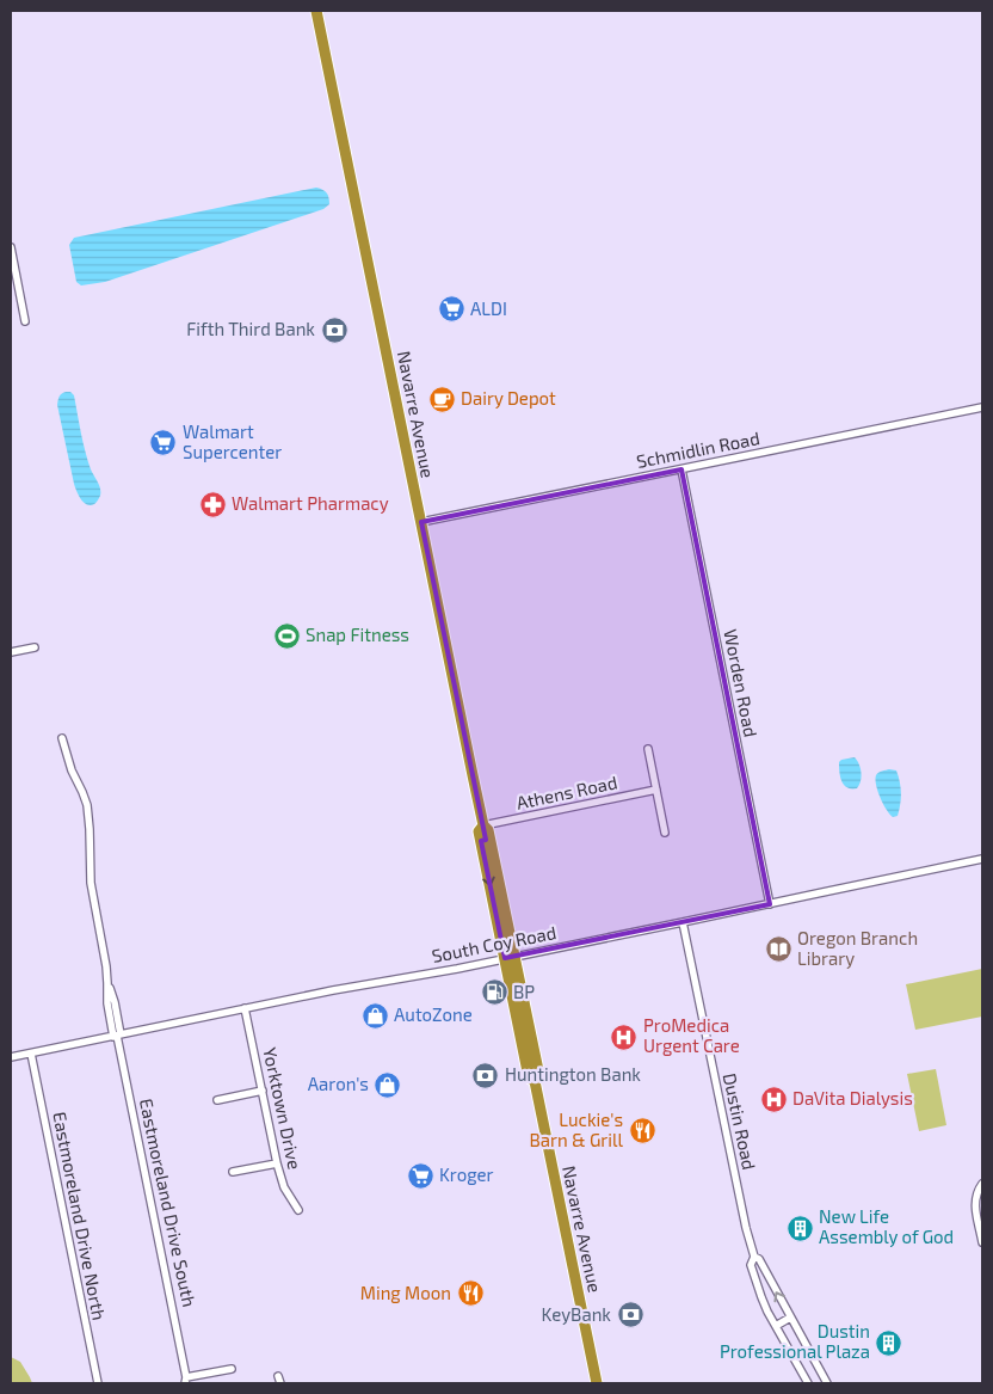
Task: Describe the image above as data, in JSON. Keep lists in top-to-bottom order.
{
  "streets": {
    "highway": ["Navarre Avenue"],
    "street": [
      "Schmidlin Road",
      "Worden Road",
      "Athens Road",
      "South Coy Road",
      "Yorktown Drive",
      "Dustin Road",
      "Eastmoreland Drive South",
      "Eastmoreland Drive North"
    ]
  },
  "crossings": [
    ["Navarre Avenue", "Schmidlin Road"],
    ["Navarre Avenue", "Athens Road"],
    ["Navarre Avenue", "South Coy Road"],
    ["Schmidlin Road", "Worden Road"],
    ["Worden Road", "South Coy Road"],
    ["South Coy Road", "Yorktown Drive"],
    ["South Coy Road", "Dustin Road"],
    ["South Coy Road", "Eastmoreland Drive South"],
    ["South Coy Road", "Eastmoreland Drive North"]
  ],
  "places": {
    "supermarket": ["ALDI", "Walmart Supercenter", "Kroger"],
    "bank": ["Fifth Third Bank", "Huntington Bank", "KeyBank"],
    "cafe": ["Dairy Depot"],
    "pharmacy": ["Walmart Pharmacy"],
    "sports": ["Snap Fitness"],
    "library": ["Oregon Branch Library"],
    "fuel station": ["BP"],
    "shop": ["AutoZone", "Aaron's"],
    "hospital": ["ProMedica Urgent Care", "DaVita Dialysis"],
    "restaurant": ["Luckie's Barn & Grill", "Ming Moon"],
    "building": ["New Life Assembly of God", "Dustin Professional Plaza"]
  }
}
